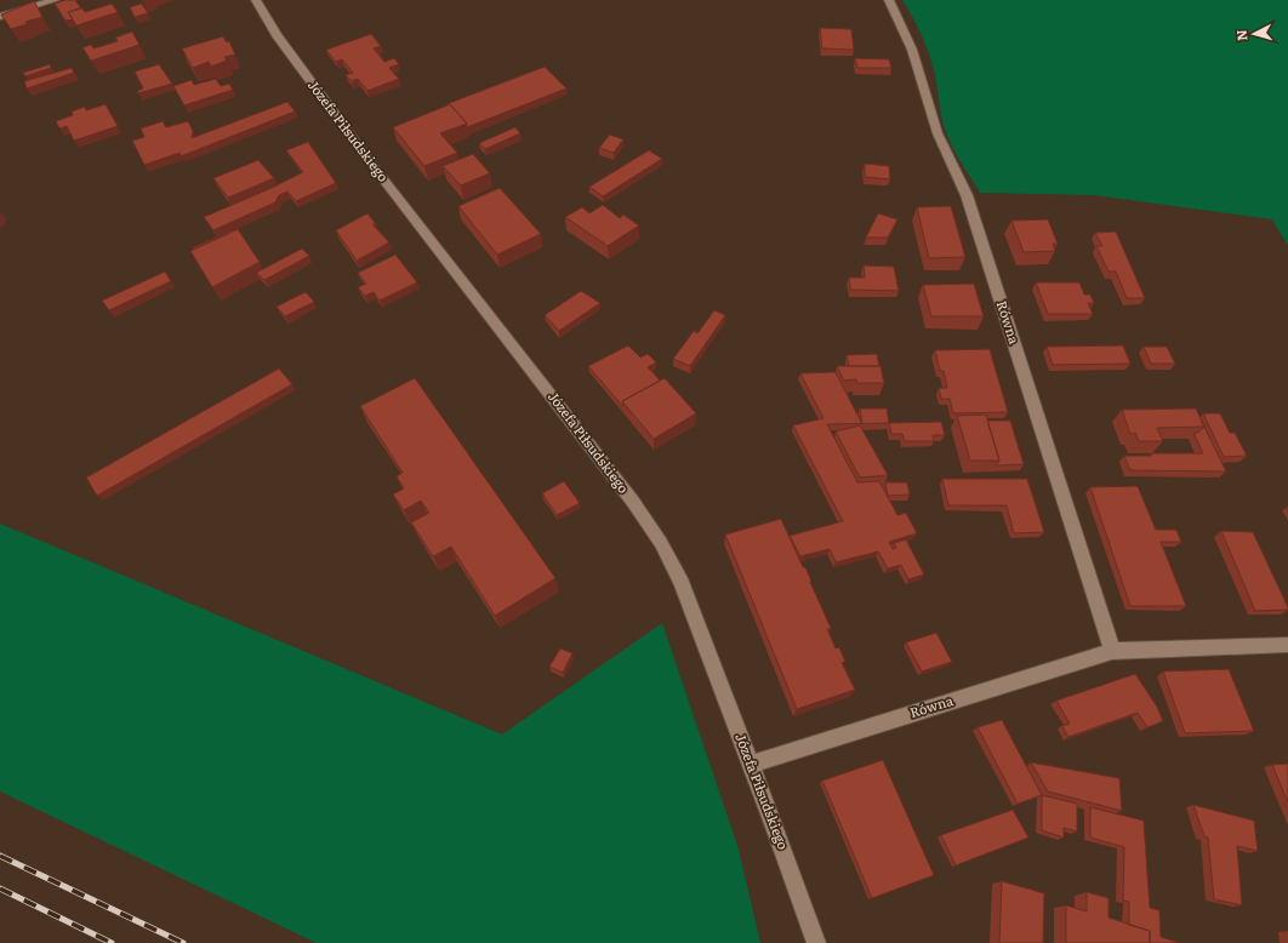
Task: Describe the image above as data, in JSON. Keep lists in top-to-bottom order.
{
  "streets": {
    "street": ["Józefa Piłsudskiego", "Równa"]
  },
  "crossings": [
    ["Józefa Piłsudskiego", "Równa"]
  ],
  "north": "left"
}
